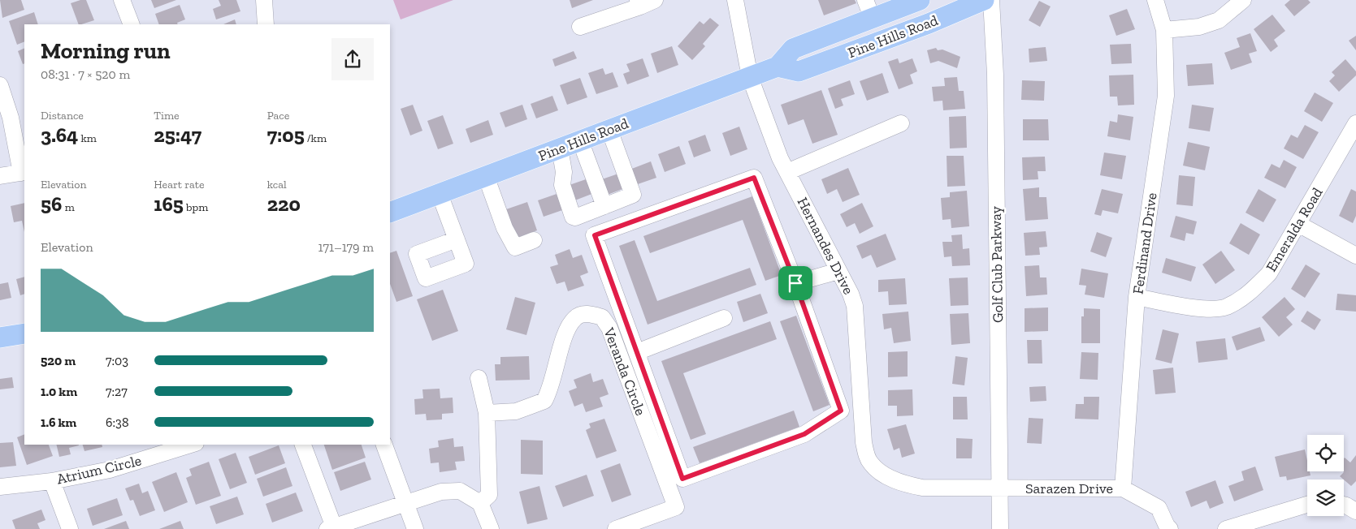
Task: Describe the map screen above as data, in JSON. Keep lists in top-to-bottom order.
{
  "streets": {
    "main road": ["Pine Hills Road"],
    "street": [
      "Emeralda Road",
      "Ferdinand Drive",
      "Hernandes Drive",
      "Golf Club Parkway",
      "Veranda Circle",
      "Atrium Circle",
      "Sarazen Drive"
    ]
  },
  "crossings": [
    ["Pine Hills Road", "Hernandes Drive"],
    ["Emeralda Road", "Ferdinand Drive"],
    ["Ferdinand Drive", "Sarazen Drive"],
    ["Hernandes Drive", "Golf Club Parkway"],
    ["Hernandes Drive", "Sarazen Drive"],
    ["Golf Club Parkway", "Sarazen Drive"]
  ],
  "page": {
    "heading": ["Morning run", "08:31 · 7 × 520 m"],
    "stats": [
      ["Distance", "3.64 km"],
      ["Time", "25:47"],
      ["Pace", "7:05 /km"],
      ["Elevation", "56 m"],
      ["Heart rate", "165 bpm"],
      ["kcal", "220"]
    ],
    "chart": ["Elevation", "171–179 m"],
    "list": [
      {
        "name": "520 m",
        "note": "7:03"
      },
      {
        "name": "1.0 km",
        "note": "7:27"
      },
      {
        "name": "1.6 km",
        "note": "6:38"
      }
    ]
  }
}
